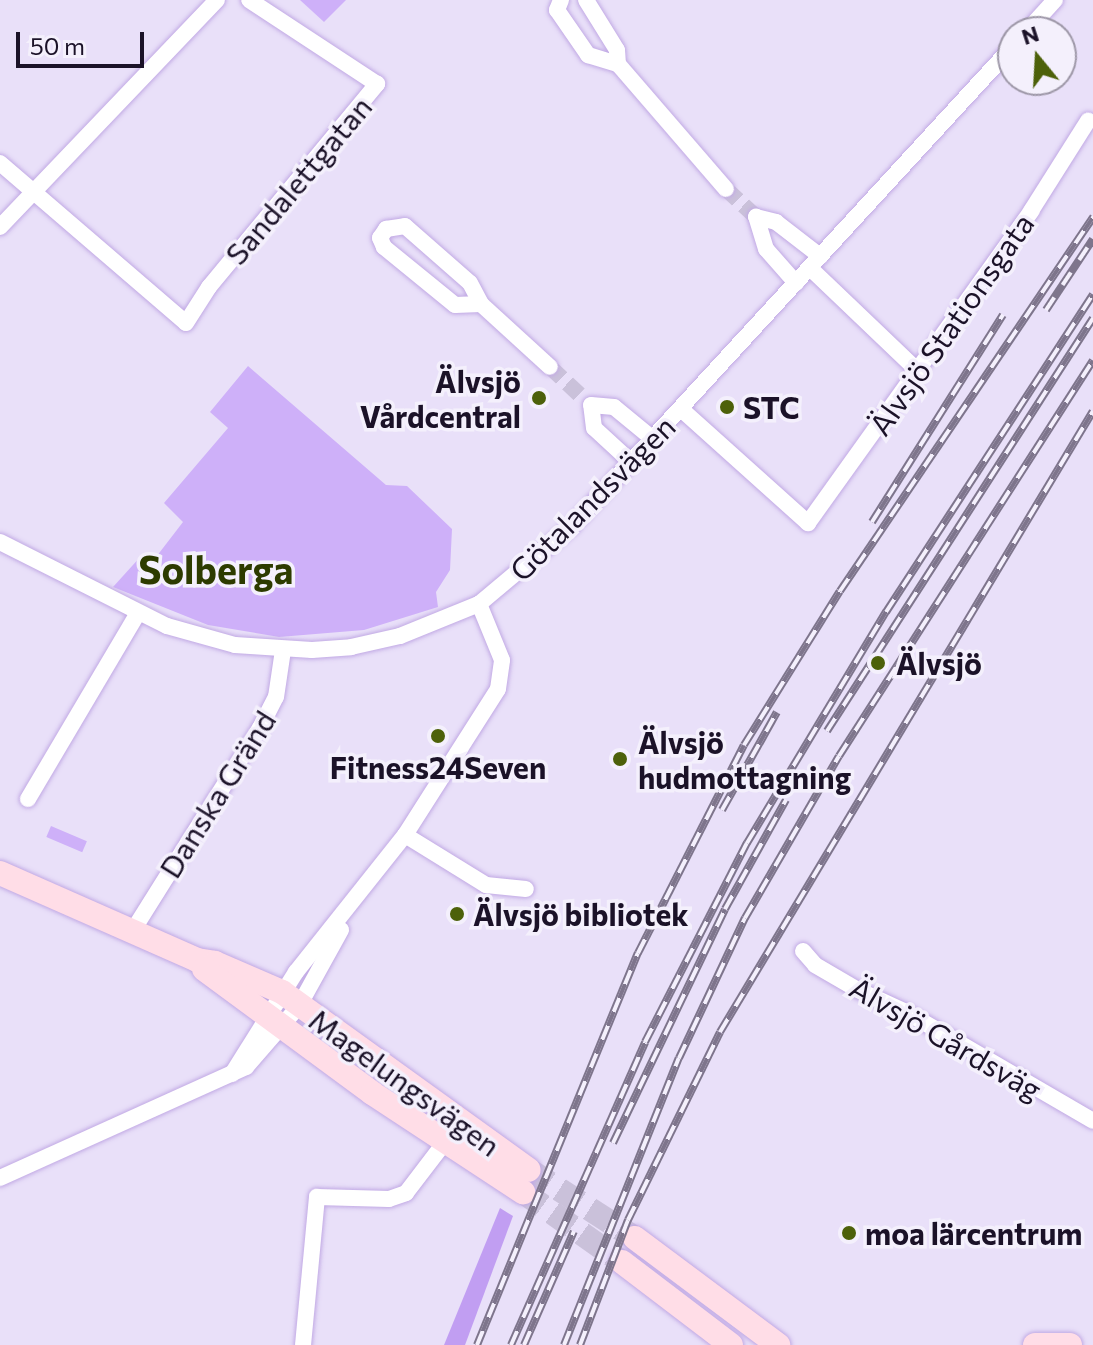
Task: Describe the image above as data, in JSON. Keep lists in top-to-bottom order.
{
  "streets": {
    "main road": ["Magelungsvägen"],
    "street": [
      "Sandalettgatan",
      "Älvsjö Stationsgata",
      "Götalandsvägen",
      "Danska Gränd",
      "Älvsjö Gårdsväg"
    ]
  },
  "crossings": [
    ["Älvsjö Stationsgata", "Götalandsvägen"],
    ["Götalandsvägen", "Danska Gränd"]
  ],
  "districts": ["Solberga"],
  "places": [
    "Älvsjö Vårdcentral",
    "STC",
    "Älvsjö",
    "Fitness24Seven",
    "Älvsjö hudmottagning",
    "Älvsjö bibliotek",
    "moa lärcentrum"
  ],
  "scale_bar": "50 m",
  "north": "top"
}
